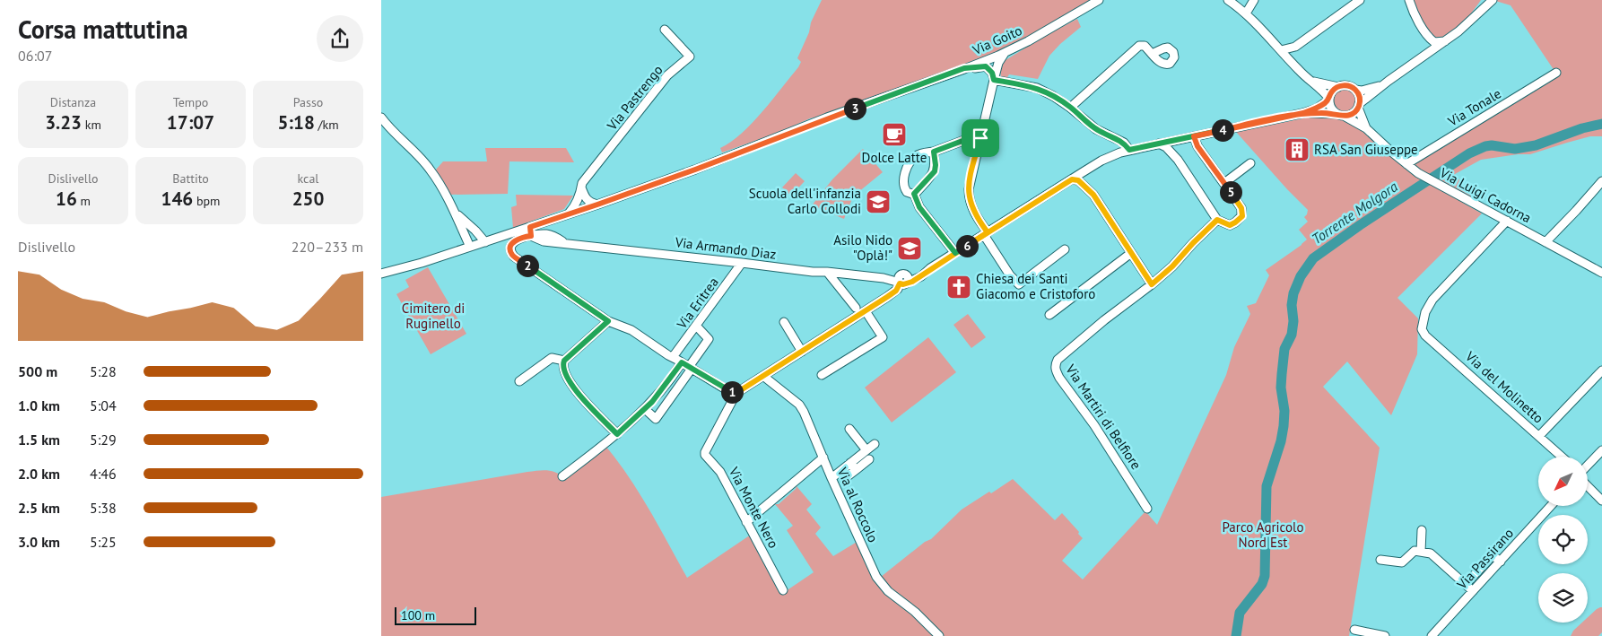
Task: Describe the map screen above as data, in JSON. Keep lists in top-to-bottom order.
{
  "streets": {
    "street": [
      "Via Goito",
      "Via Pastrengo",
      "Via Tonale",
      "Via Luigi Cadorna",
      "Via Armando Diaz",
      "Via Eritrea",
      "Via del Molinetto",
      "Via Martiri di Belfiore",
      "Via al Roccolo",
      "Via Monte Nero",
      "Via Passirano"
    ]
  },
  "crossings": [
    ["Via Goito", "Via Pastrengo"],
    ["Via Goito", "Via Armando Diaz"],
    ["Via Tonale", "Via Luigi Cadorna"],
    ["Via Luigi Cadorna", "Via del Molinetto"],
    ["Via Armando Diaz", "Via Eritrea"]
  ],
  "water": ["Torrente Molgora"],
  "parks": ["Cimitero di Ruginello", "Parco Agricolo Nord Est"],
  "places": {
    "cafe": ["Dolce Latte"],
    "building": ["RSA San Giuseppe"],
    "school or university": ["Scuola dell'infanzia Carlo Collodi", "Asilo Nido \"Oplà!\""],
    "church": ["Chiesa dei Santi Giacomo e Cristoforo"]
  },
  "scale_bar": "100 m",
  "north": "bottom left",
  "page": {
    "heading": ["Corsa mattutina", "06:07"],
    "stats": [
      ["Distanza", "3.23 km"],
      ["Tempo", "17:07"],
      ["Passo", "5:18 /km"],
      ["Dislivello", "16 m"],
      ["Battito", "146 bpm"],
      ["kcal", "250"]
    ],
    "pins": [
      "3",
      "4",
      "5",
      "6",
      "2",
      "1"
    ],
    "chart": ["Dislivello", "220–233 m"],
    "list": [
      {
        "name": "500 m",
        "note": "5:28"
      },
      {
        "name": "1.0 km",
        "note": "5:04"
      },
      {
        "name": "1.5 km",
        "note": "5:29"
      },
      {
        "name": "2.0 km",
        "note": "4:46"
      },
      {
        "name": "2.5 km",
        "note": "5:38"
      },
      {
        "name": "3.0 km",
        "note": "5:25"
      }
    ],
    "scale": "100 m"
  }
}
